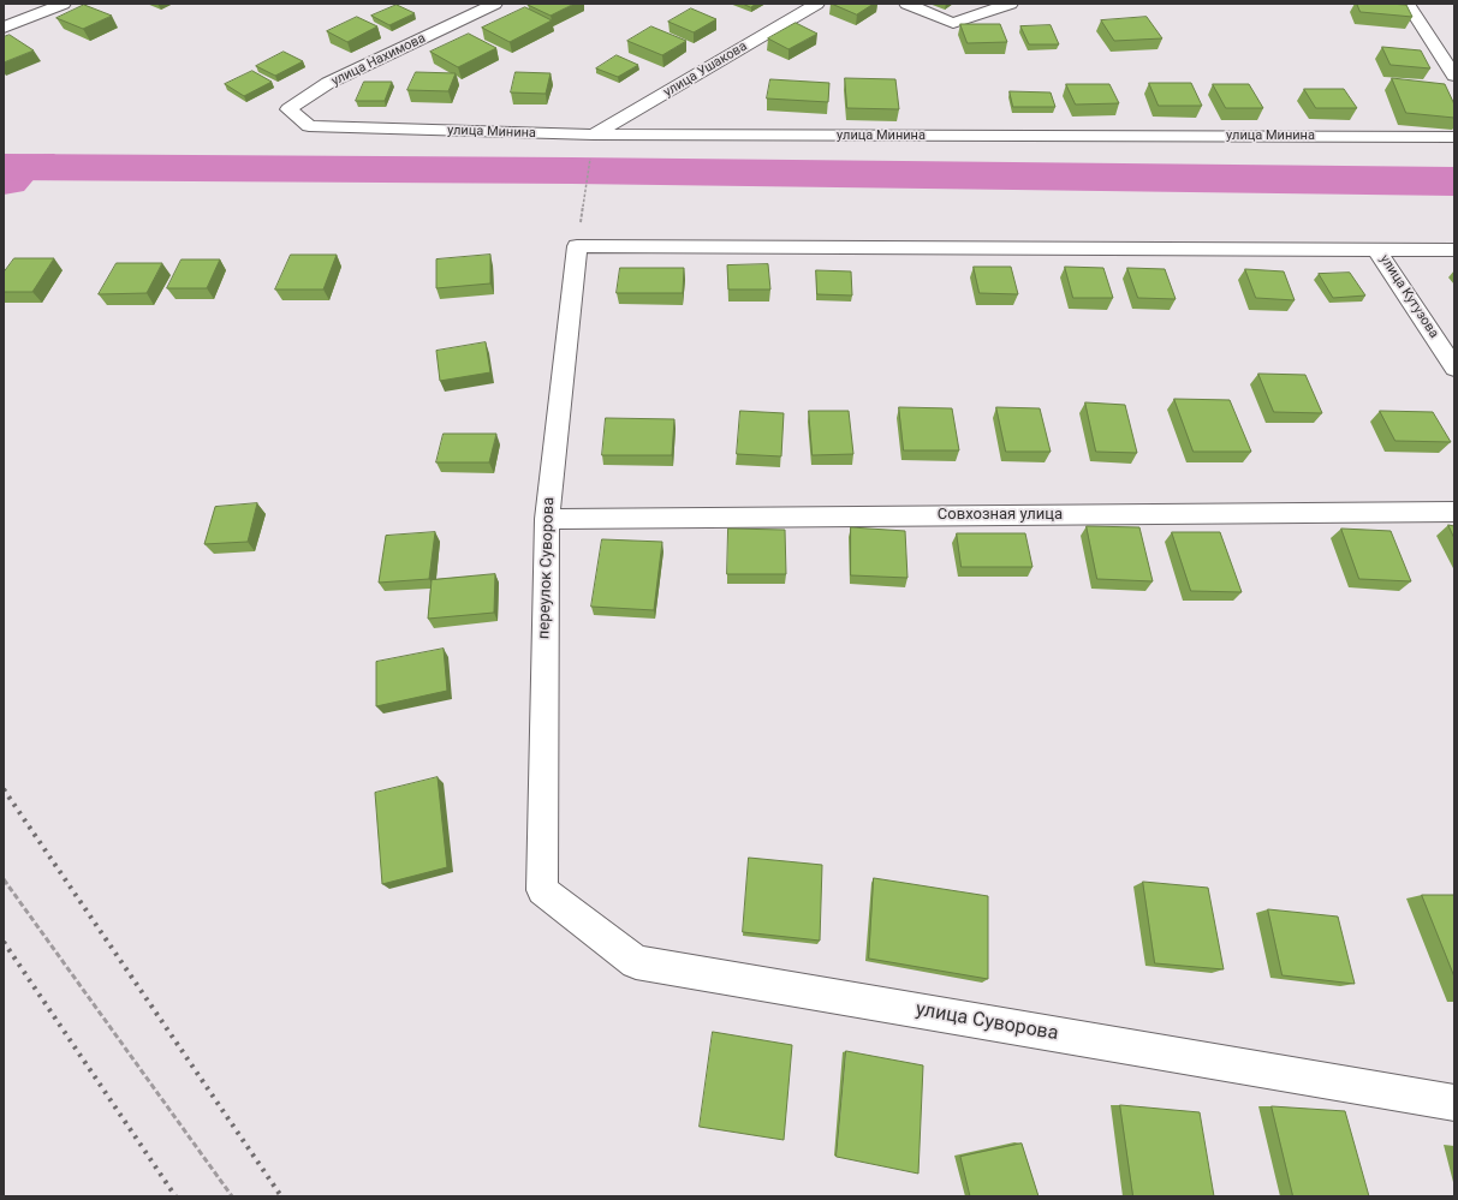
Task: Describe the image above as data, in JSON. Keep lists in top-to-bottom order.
{
  "streets": {
    "street": [
      "улица Нахимова",
      "улица Ушакова",
      "улица Минина",
      "улица Кутузова",
      "Совхозная улица",
      "переулок Суворова",
      "улица Суворова"
    ]
  },
  "crossings": [
    ["улица Нахимова", "улица Минина"],
    ["улица Ушакова", "улица Минина"],
    ["Совхозная улица", "переулок Суворова"],
    ["переулок Суворова", "улица Суворова"]
  ]
}
